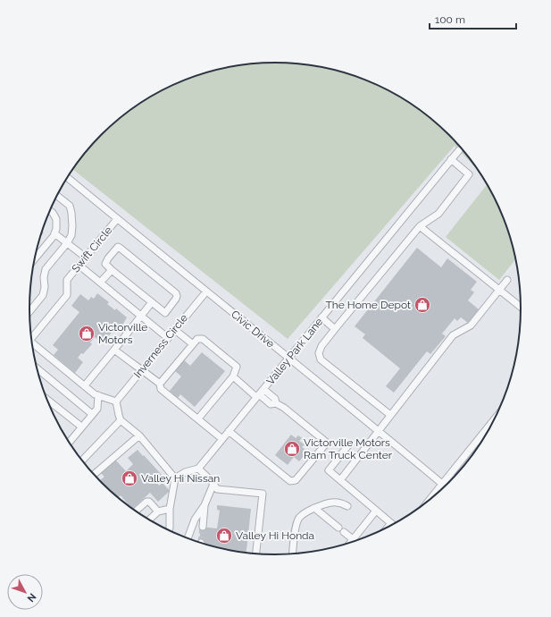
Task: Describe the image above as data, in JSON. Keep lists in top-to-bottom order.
{
  "streets": {
    "street": [
      "Swift Circle",
      "Civic Drive",
      "Inverness Circle",
      "Valley Park Lane"
    ]
  },
  "crossings": [
    ["Swift Circle", "Civic Drive"],
    ["Civic Drive", "Inverness Circle"],
    ["Civic Drive", "Valley Park Lane"]
  ],
  "places": {
    "shop": [
      "The Home Depot",
      "Victorville Motors",
      "Victorville Motors Ram Truck Center",
      "Valley Hi Nissan",
      "Valley Hi Honda"
    ]
  },
  "scale_bar": "100 m",
  "north": "bottom right"
}
